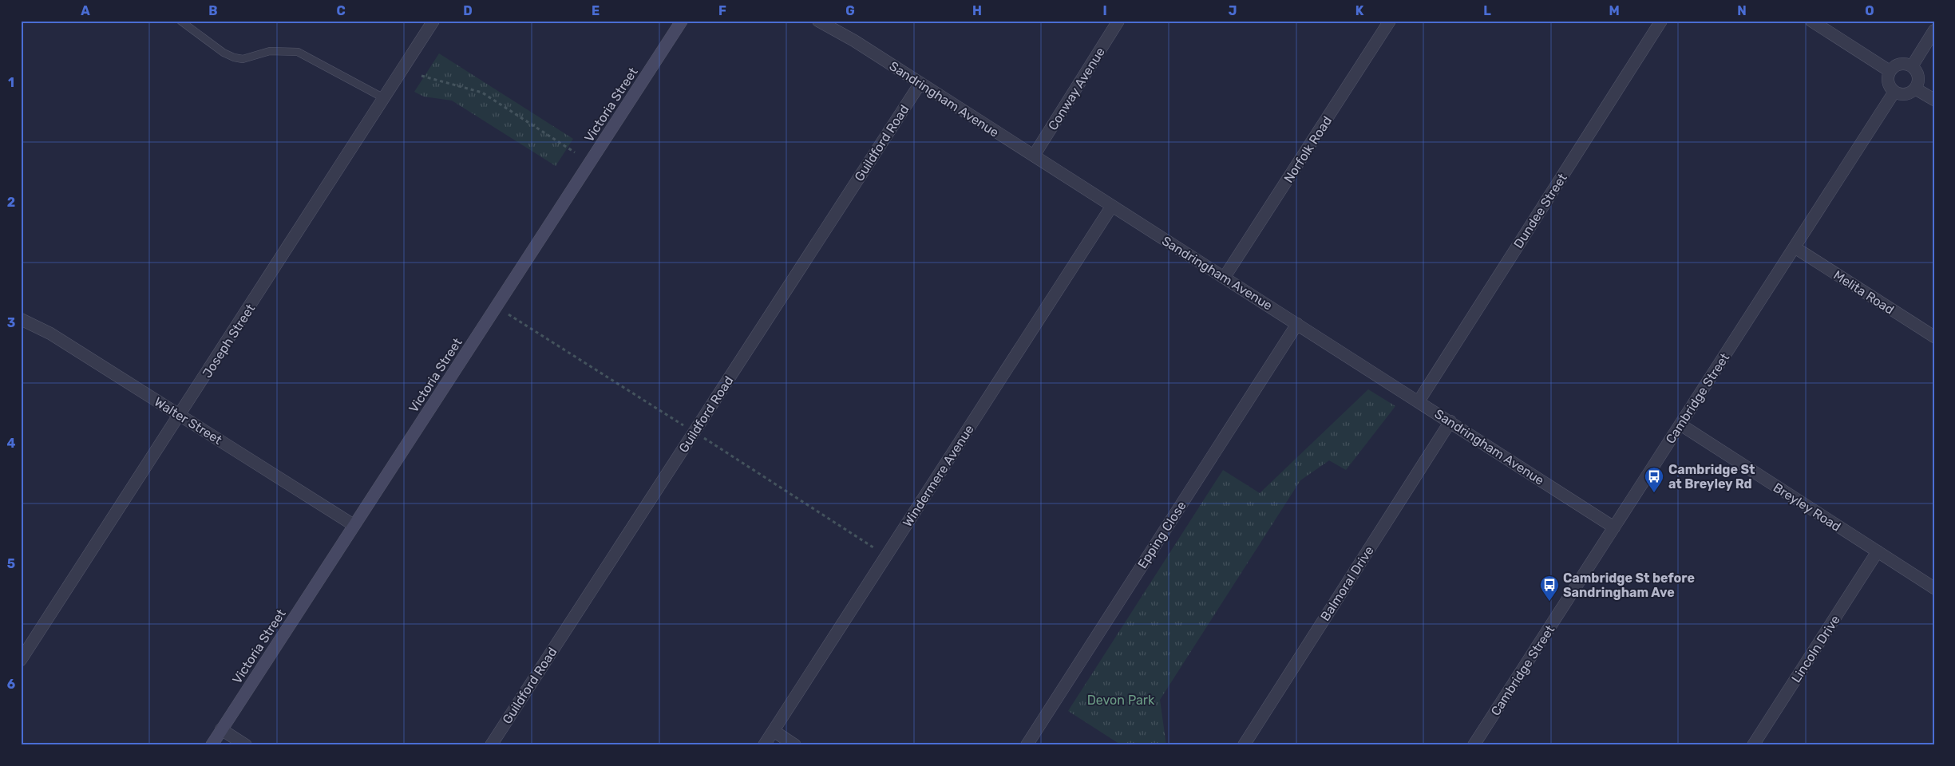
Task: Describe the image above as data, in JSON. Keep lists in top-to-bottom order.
{
  "streets": {
    "street": [
      "Conway Avenue",
      "Sandringham Avenue",
      "Victoria Street",
      "Guildford Road",
      "Norfolk Road",
      "Dundee Street",
      "Melita Road",
      "Joseph Street",
      "Cambridge Street",
      "Walter Street",
      "Windermere Avenue",
      "Breyley Road",
      "Epping Close",
      "Balmoral Drive",
      "Lincoln Drive"
    ]
  },
  "crossings": [
    ["Conway Avenue", "Sandringham Avenue"],
    ["Sandringham Avenue", "Guildford Road"],
    ["Sandringham Avenue", "Norfolk Road"],
    ["Sandringham Avenue", "Dundee Street"],
    ["Sandringham Avenue", "Cambridge Street"],
    ["Sandringham Avenue", "Windermere Avenue"],
    ["Sandringham Avenue", "Epping Close"],
    ["Sandringham Avenue", "Balmoral Drive"],
    ["Victoria Street", "Walter Street"],
    ["Melita Road", "Cambridge Street"],
    ["Joseph Street", "Walter Street"],
    ["Cambridge Street", "Breyley Road"],
    ["Breyley Road", "Lincoln Drive"]
  ],
  "parks": ["Devon Park"],
  "places": {
    "bus stop": ["Cambridge St at Breyley Rd", "Cambridge St before Sandringham Ave"]
  },
  "grid": {
    "columns": [
      "A",
      "B",
      "C",
      "D",
      "E",
      "F",
      "G",
      "H",
      "I",
      "J",
      "K",
      "L",
      "M",
      "N",
      "O"
    ],
    "rows": [
      "1",
      "2",
      "3",
      "4",
      "5",
      "6"
    ]
  }
}
